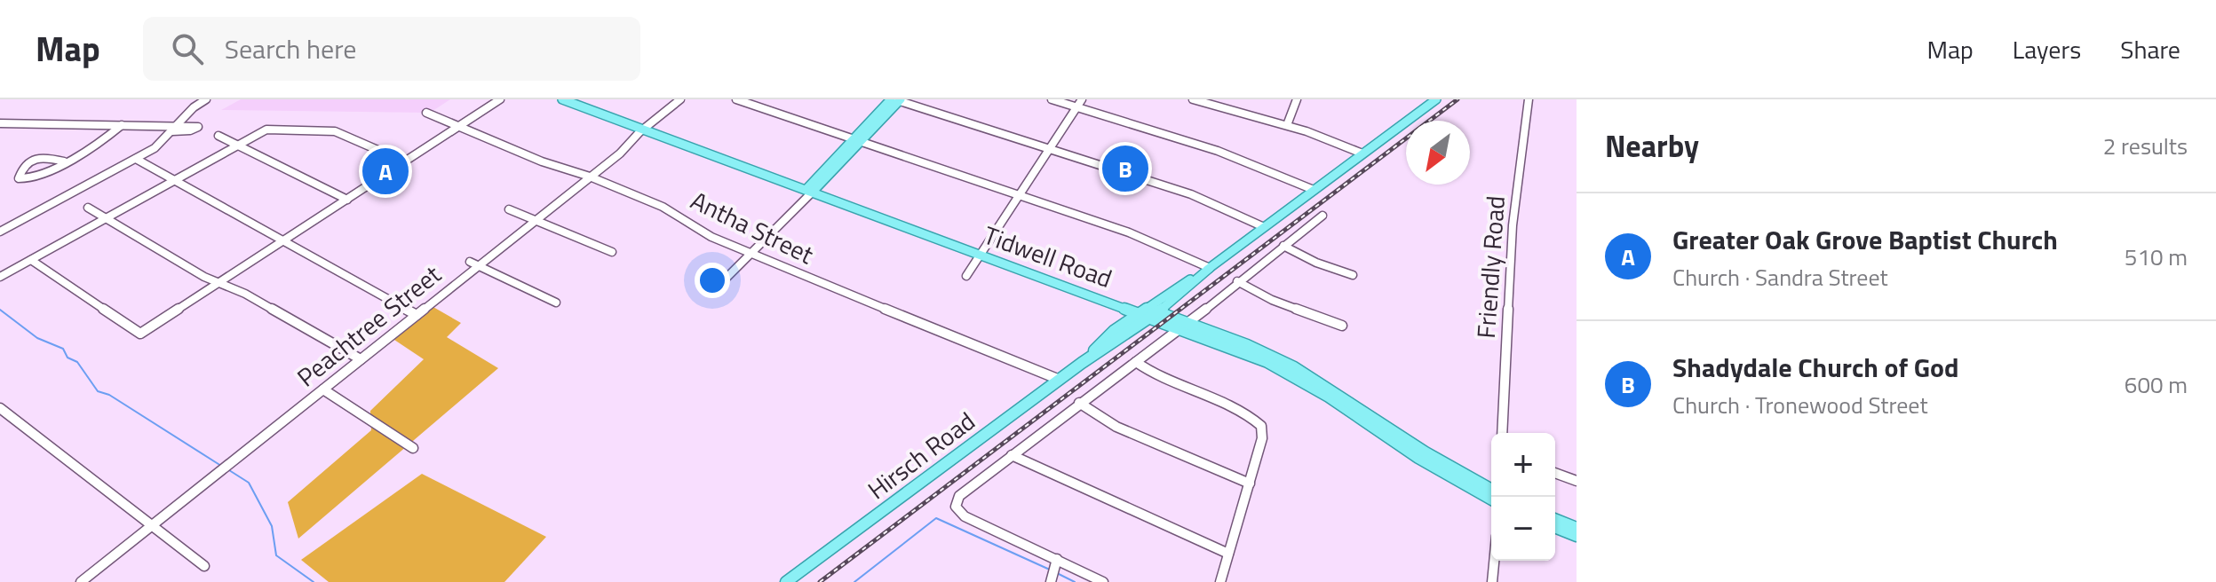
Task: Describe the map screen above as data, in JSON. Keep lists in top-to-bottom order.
{
  "streets": {
    "main road": ["Tidwell Road", "Hirsch Road"],
    "street": ["Antha Street", "Friendly Road", "Peachtree Street"]
  },
  "crossings": [
    ["Antha Street", "Peachtree Street"],
    ["Antha Street", "Hirsch Road"],
    ["Tidwell Road", "Peachtree Street"],
    ["Tidwell Road", "Hirsch Road"]
  ],
  "north": "bottom left",
  "page": {
    "header": "Map",
    "search": "Search here",
    "nav": ["Map", "Layers", "Share"],
    "heading": ["Nearby", "2 results"],
    "pins": ["B", "A"],
    "list": [
      {
        "mark": "A",
        "name": "Greater Oak Grove Baptist Church",
        "note": "Church · Sandra Street",
        "value": "510 m"
      },
      {
        "mark": "B",
        "name": "Shadydale Church of God",
        "note": "Church · Tronewood Street",
        "value": "600 m"
      }
    ],
    "map_buttons": ["+", "−"]
  }
}
